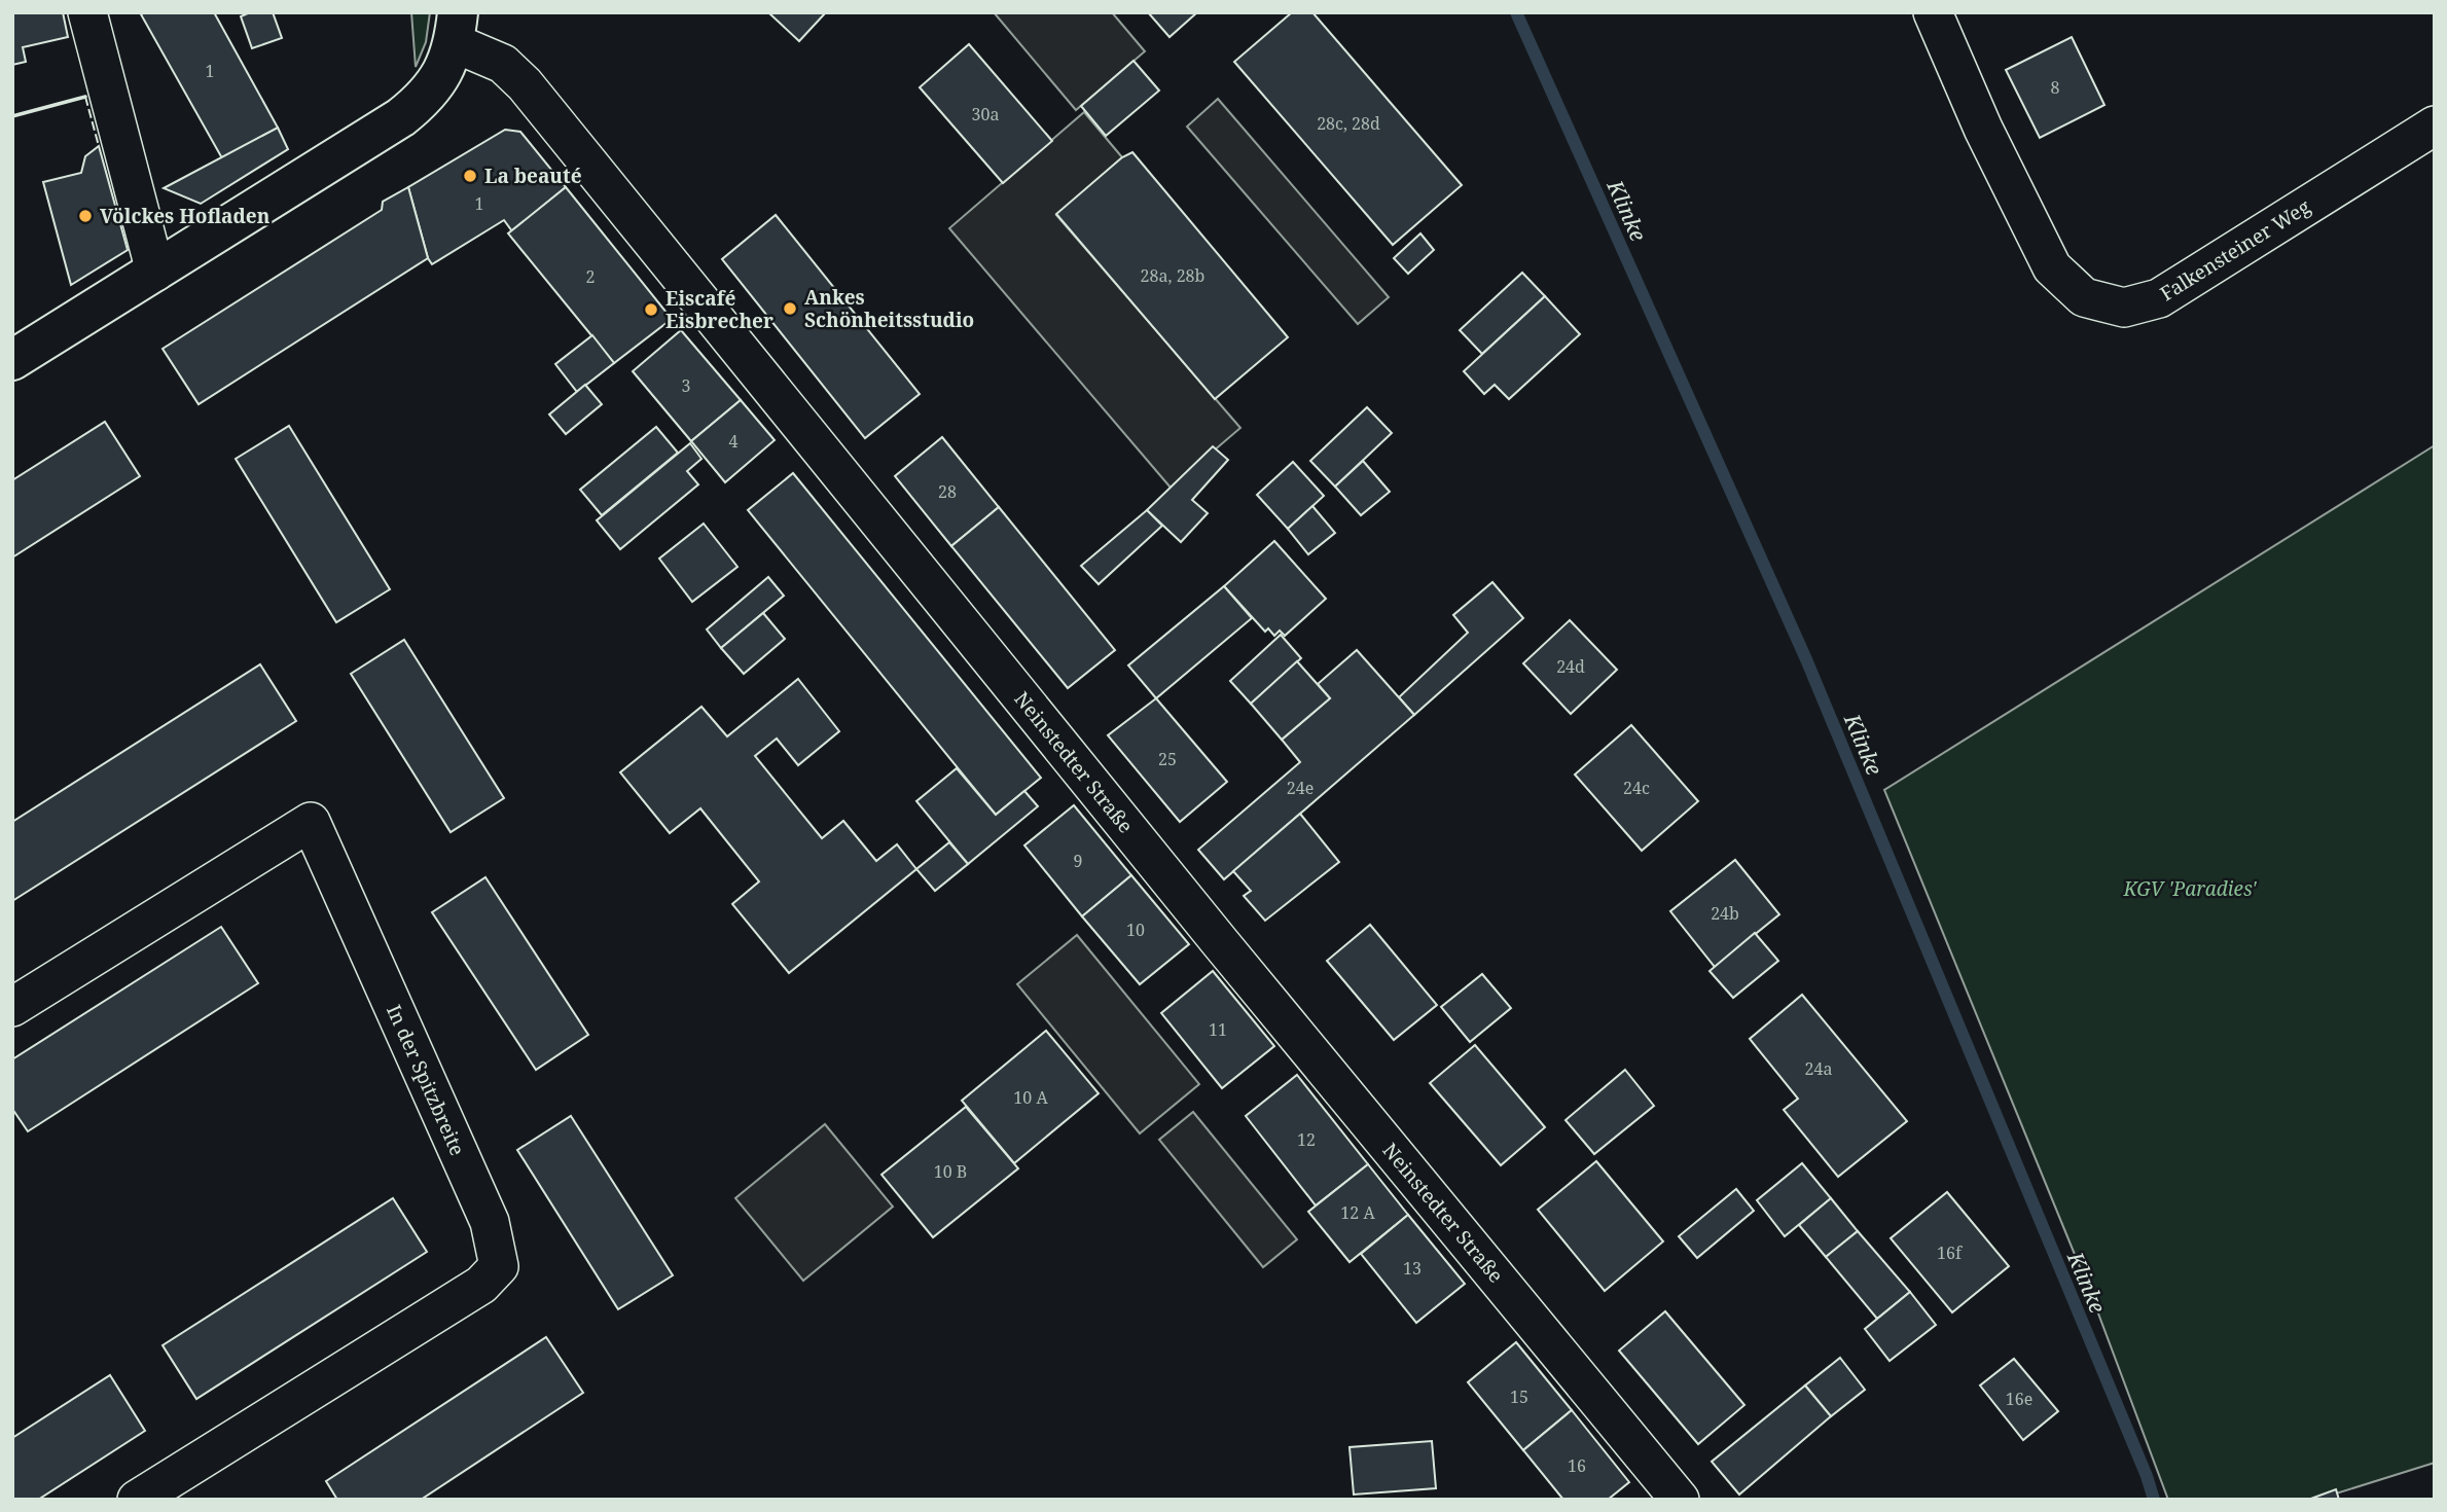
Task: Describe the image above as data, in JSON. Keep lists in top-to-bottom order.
{
  "streets": {
    "street": ["Falkensteiner Weg", "Neinstedter Straße", "In der Spitzbreite"]
  },
  "water": ["Klinke"],
  "parks": ["KGV 'Paradies'"],
  "places": [
    "La beauté",
    "Völckes Hofladen",
    "Ankes Schönheitsstudio",
    "Eiscafé Eisbrecher"
  ],
  "house_numbers": [
    "1",
    "8",
    "30a",
    "28c, 28d",
    "1",
    "28a, 28b",
    "2",
    "3",
    "4",
    "28",
    "24d",
    "25",
    "24e",
    "24c",
    "9",
    "24b",
    "10",
    "11",
    "24a",
    "10 A",
    "12",
    "10 B",
    "12 A",
    "16f",
    "13",
    "15",
    "16e",
    "16"
  ]
}
